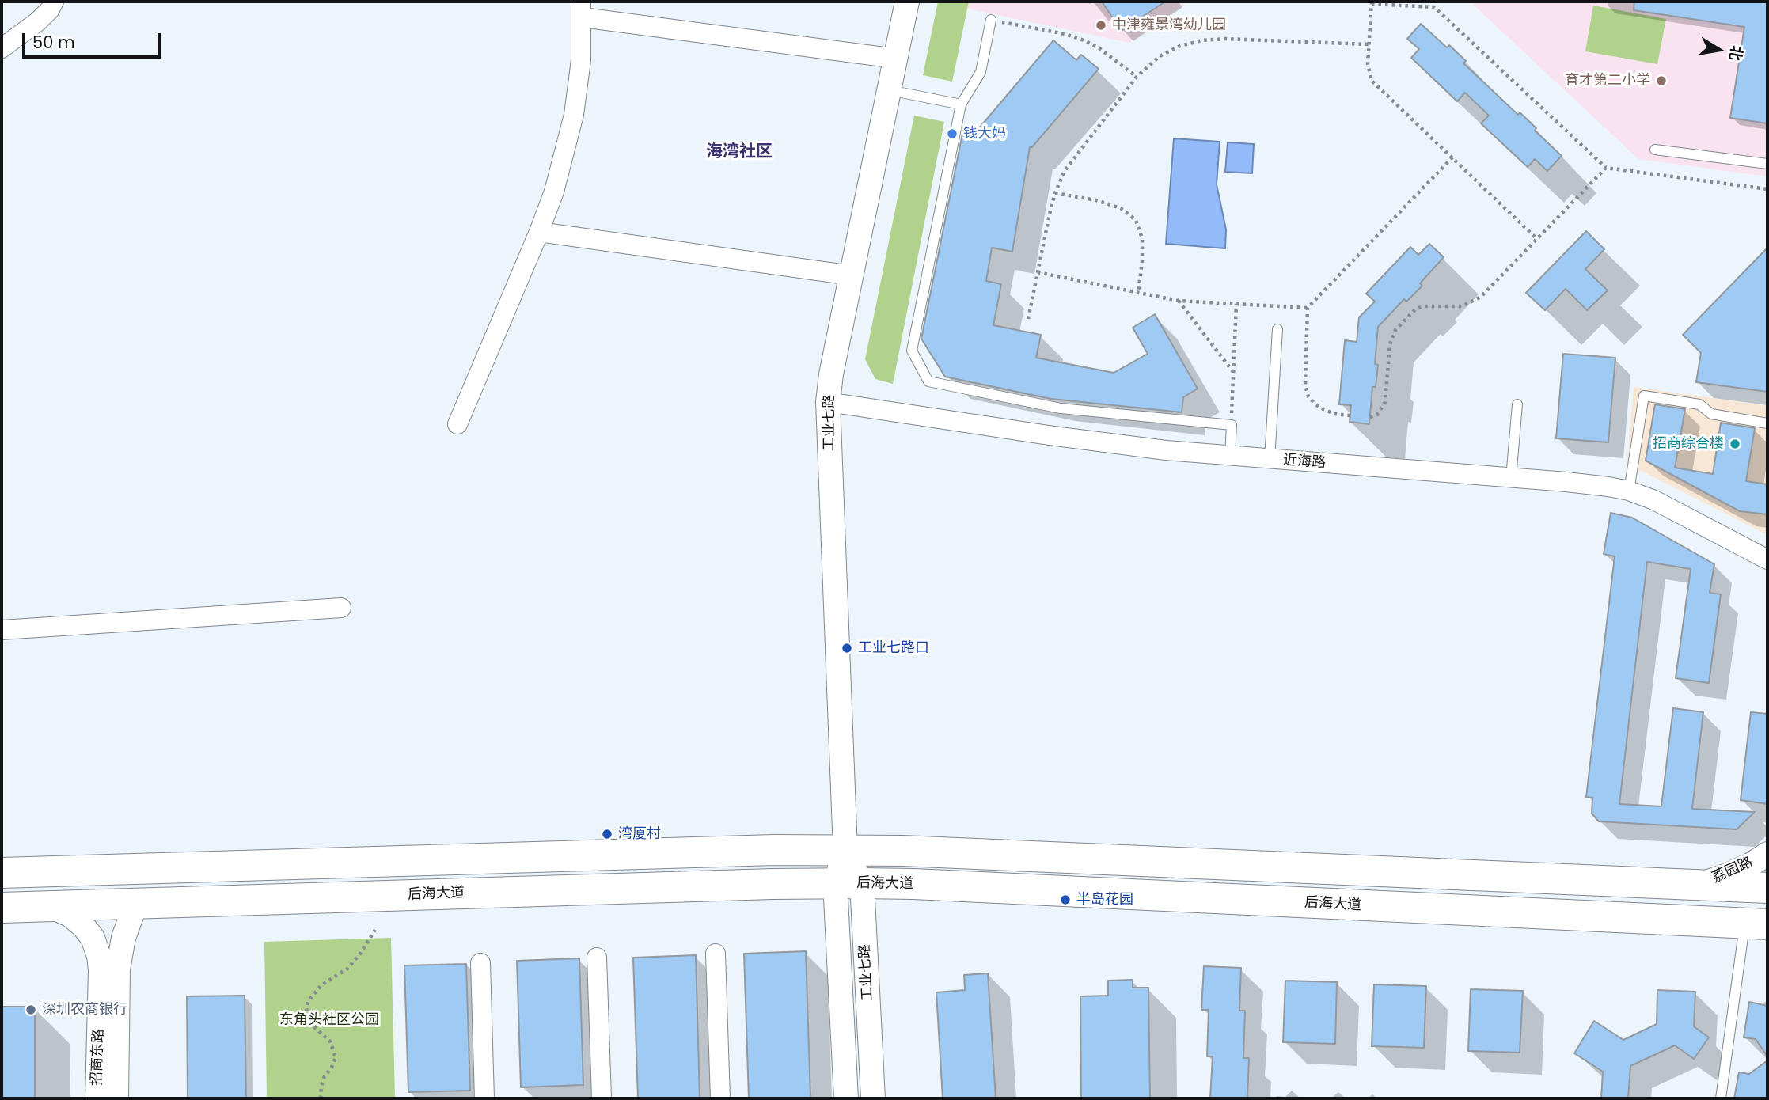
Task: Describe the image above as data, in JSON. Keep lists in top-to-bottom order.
{
  "streets": {
    "main road": ["后海大道"],
    "street": [
      "工业七路",
      "近海路",
      "荔园路",
      "招商东路"
    ]
  },
  "crossings": [
    ["工业七路", "近海路"],
    ["工业七路", "后海大道"],
    ["后海大道", "招商东路"]
  ],
  "districts": ["海湾社区"],
  "parks": ["东角头社区公园"],
  "places": [
    "中津雍景湾幼儿园",
    "育才第二小学",
    "钱大妈",
    "招商综合楼",
    "工业七路口",
    "湾厦村",
    "半岛花园",
    "深圳农商银行"
  ],
  "scale_bar": "50 m",
  "north": "right"
}
